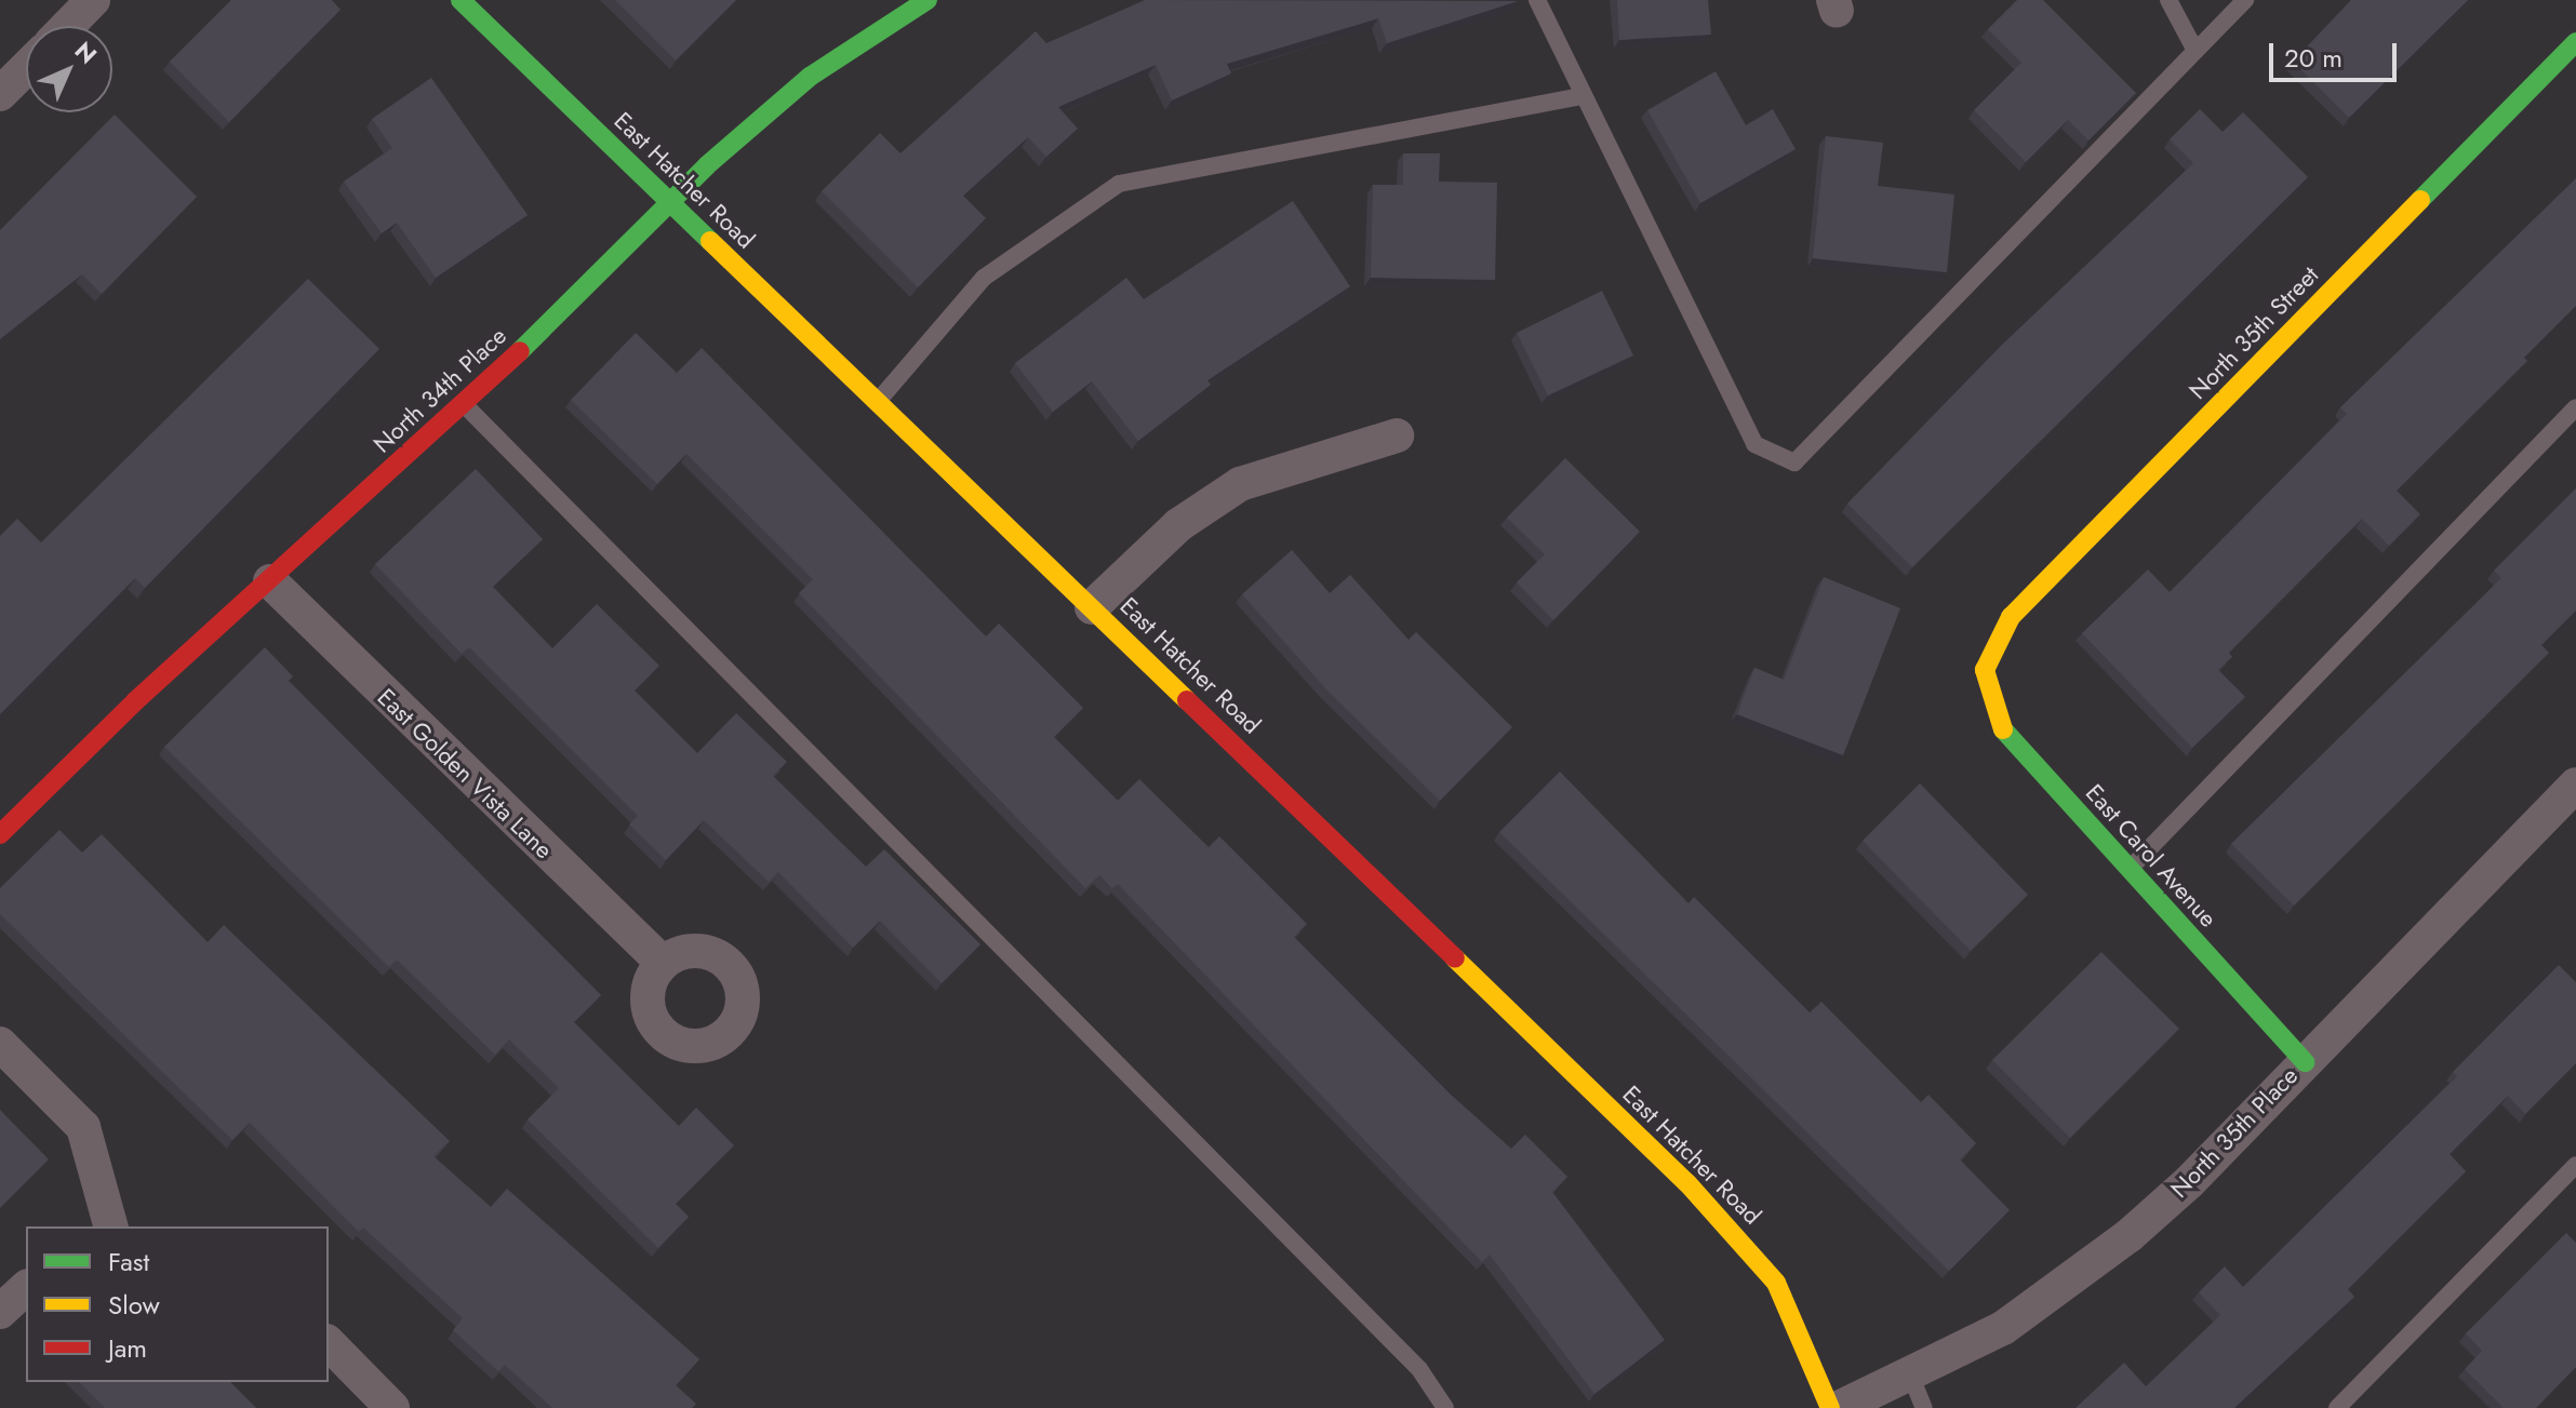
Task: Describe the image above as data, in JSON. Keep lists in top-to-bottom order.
{
  "streets": {
    "street": [
      "East Hatcher Road",
      "North 35th Street",
      "North 34th Place",
      "East Golden Vista Lane",
      "East Carol Avenue",
      "North 35th Place"
    ]
  },
  "crossings": [
    ["East Hatcher Road", "North 34th Place"],
    ["North 35th Street", "East Carol Avenue"],
    ["North 34th Place", "East Golden Vista Lane"],
    ["East Carol Avenue", "North 35th Place"]
  ],
  "legend": ["Fast", "Slow", "Jam"],
  "scale_bar": "20 m",
  "north": "top right"
}
